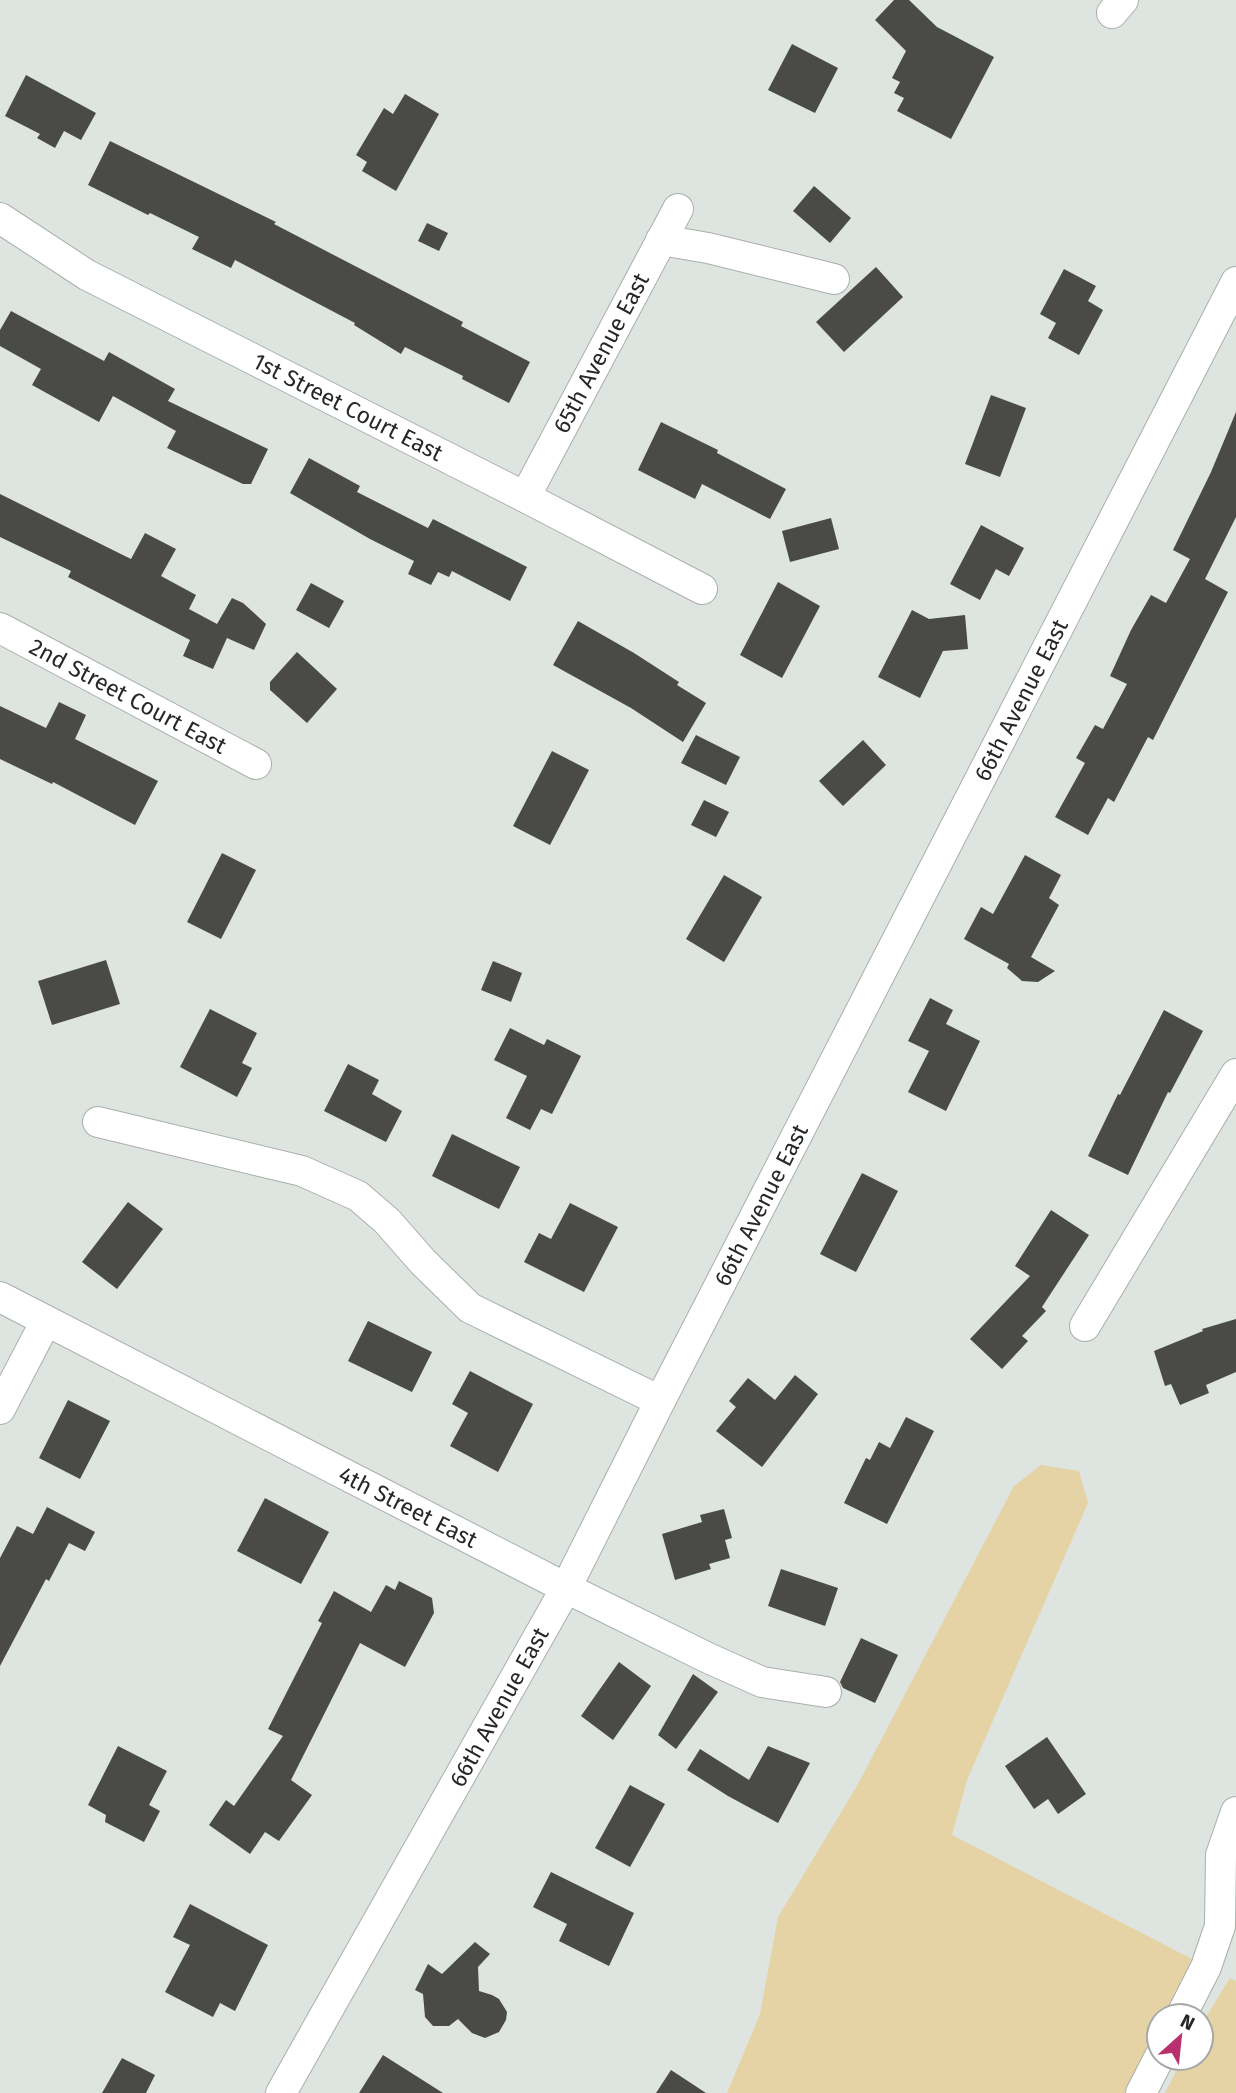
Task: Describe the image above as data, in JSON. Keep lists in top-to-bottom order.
{
  "streets": {
    "street": [
      "65th Avenue East",
      "1st Street Court East",
      "2nd Street Court East",
      "66th Avenue East",
      "4th Street East"
    ]
  },
  "crossings": [
    ["65th Avenue East", "1st Street Court East"],
    ["66th Avenue East", "4th Street East"]
  ],
  "north": "top right"
}
